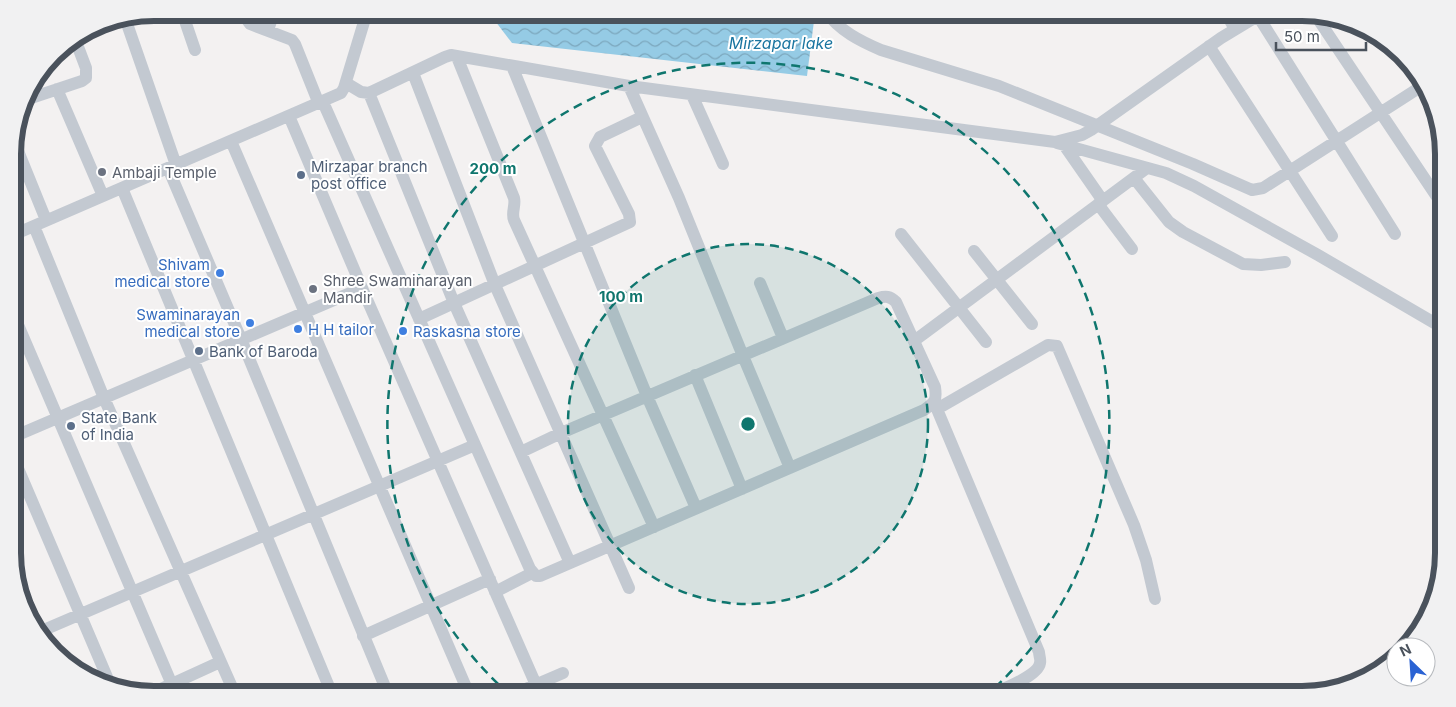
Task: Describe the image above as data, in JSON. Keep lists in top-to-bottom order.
{
  "water": ["Mirzapar lake"],
  "places": [
    "Ambaji Temple",
    "Mirzapar branch post office",
    "Shivam medical store",
    "Shree Swaminarayan Mandir",
    "Swaminarayan medical store",
    "H H tailor",
    "Raskasna store",
    "Bank of Baroda",
    "State Bank of India"
  ],
  "scale_bar": "50 m",
  "north": "top left",
  "rings": ["200 m", "100 m"]
}
